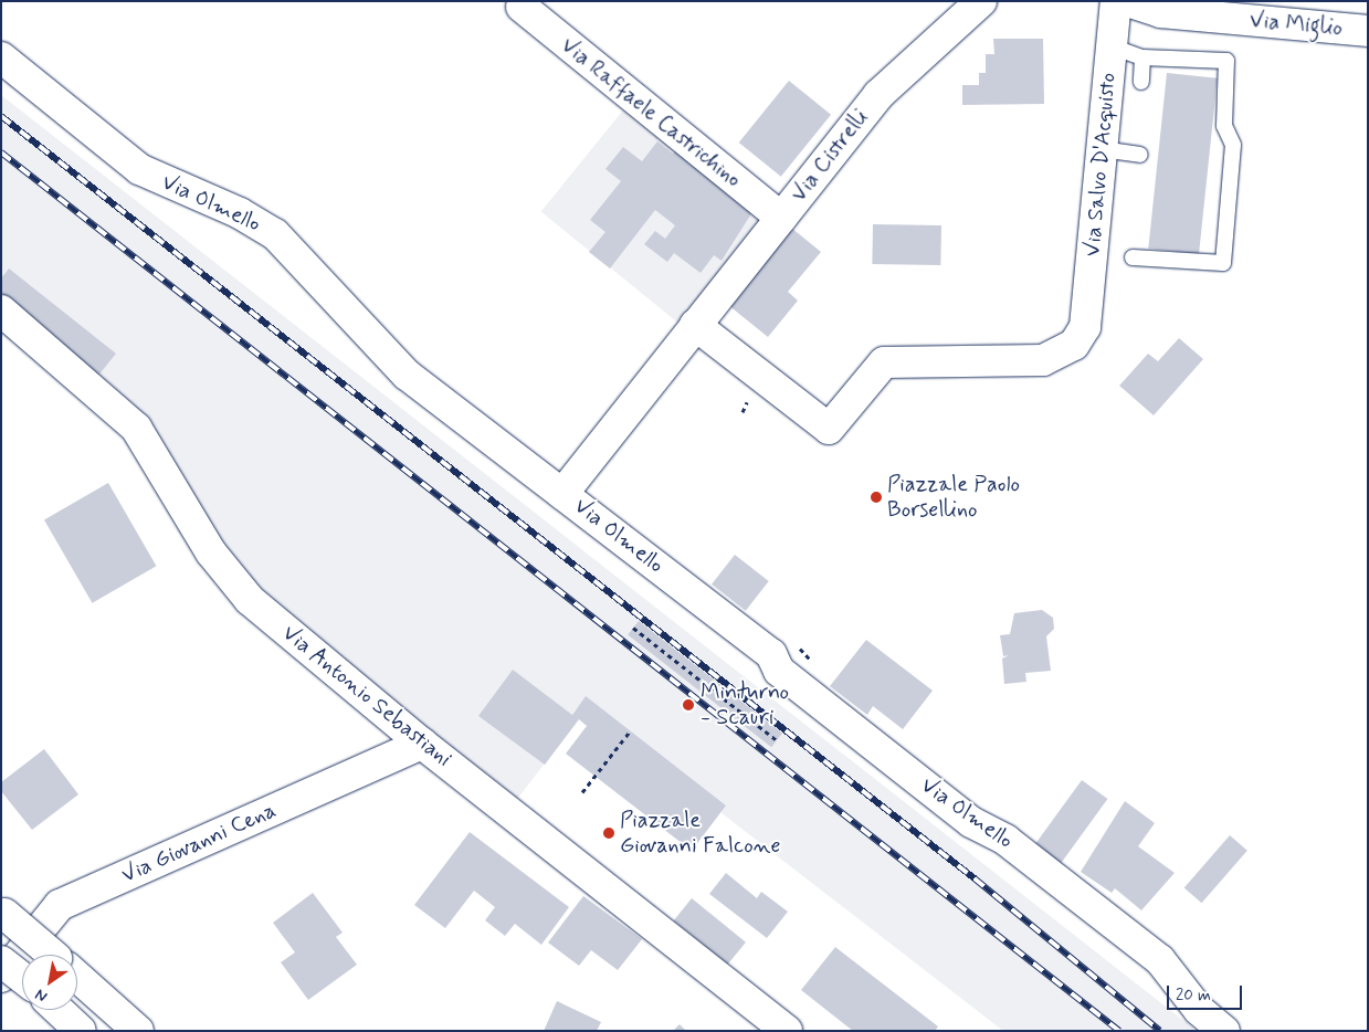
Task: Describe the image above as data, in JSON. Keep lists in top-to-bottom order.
{
  "streets": {
    "main road": [
      "Via Miglio",
      "Via Raffaele Castrichino",
      "Via Cistrelli",
      "Via Salvo D'Acquisto",
      "Via Olmello",
      "Via Antonio Sebastiani",
      "Via Giovanni Cena"
    ]
  },
  "crossings": [
    ["Via Raffaele Castrichino", "Via Cistrelli"],
    ["Via Cistrelli", "Via Salvo D'Acquisto"],
    ["Via Antonio Sebastiani", "Via Giovanni Cena"]
  ],
  "places": ["Piazzale Paolo Borsellino", "Minturno - Scauri", "Piazzale Giovanni Falcone"],
  "scale_bar": "20 m",
  "north": "bottom left"
}
